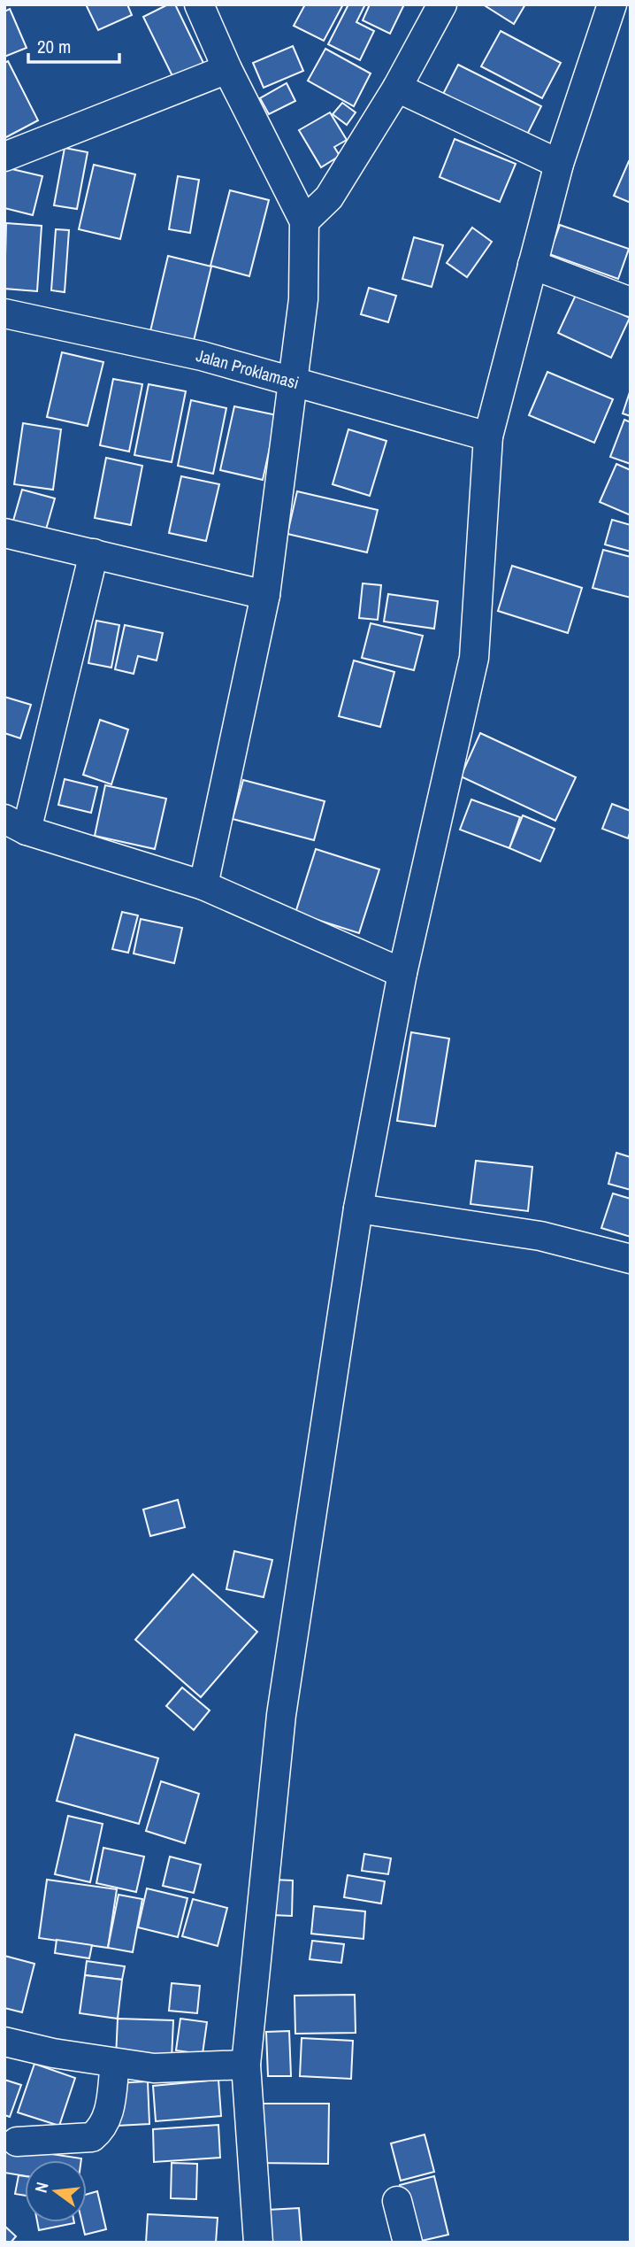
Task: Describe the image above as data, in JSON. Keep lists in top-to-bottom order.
{
  "streets": {
    "street": ["Jalan Proklamasi"]
  },
  "scale_bar": "20 m",
  "north": "left"
}
